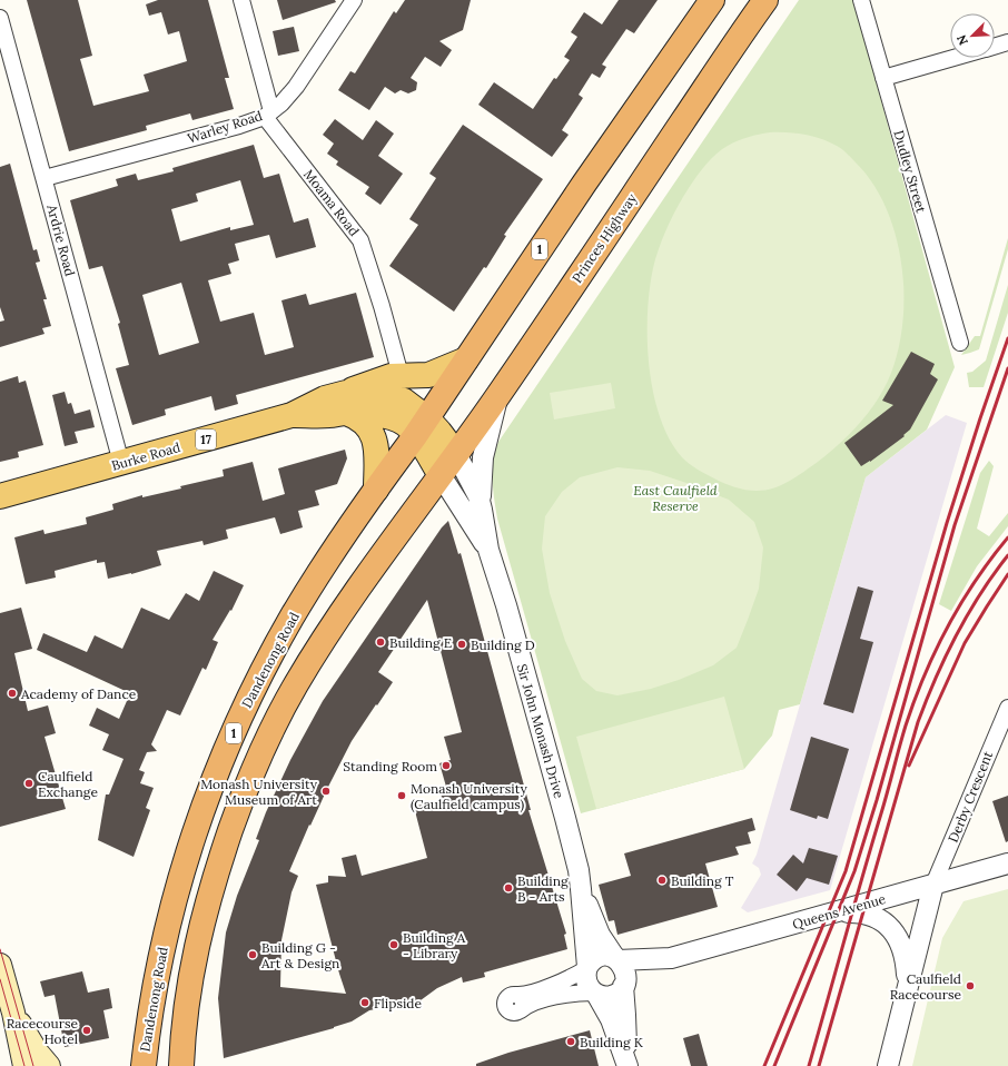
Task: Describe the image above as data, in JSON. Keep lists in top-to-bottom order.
{
  "streets": {
    "highway": ["Princes Highway", "1", "Dandenong Road"],
    "main road": ["17", "Burke Road"],
    "street": [
      "Warley Road",
      "Dudley Street",
      "Moama Road",
      "Ardrie Road",
      "Sir John Monash Drive",
      "Derby Crescent",
      "Queens Avenue"
    ]
  },
  "crossings": [
    ["Warley Road", "Moama Road"],
    ["Warley Road", "Ardrie Road"],
    ["Moama Road", "17"],
    ["Princes Highway", "Burke Road"],
    ["Princes Highway", "Sir John Monash Drive"],
    ["Ardrie Road", "Burke Road"],
    ["1", "17"],
    ["1", "Burke Road"],
    ["1", "Dandenong Road"],
    ["17", "Burke Road"],
    ["Burke Road", "Dandenong Road"],
    ["Burke Road", "Sir John Monash Drive"],
    ["Sir John Monash Drive", "Queens Avenue"],
    ["Derby Crescent", "Queens Avenue"]
  ],
  "parks": ["East Caulfield Reserve"],
  "places": [
    "Building E",
    "Building D",
    "Academy of Dance",
    "Standing Room",
    "Caulfield Exchange",
    "Monash University Museum of Art",
    "Monash University (Caulfield campus)",
    "Building T",
    "Building B - Arts",
    "Building A - Library",
    "Building G - Art & Design",
    "Caulfield Racecourse",
    "Flipside",
    "Racecourse Hotel",
    "Building K"
  ],
  "north": "bottom left"
}
